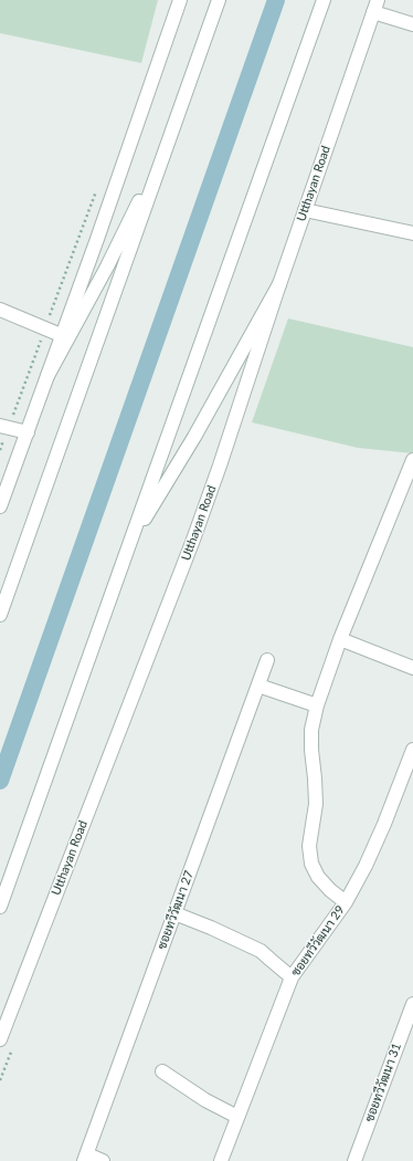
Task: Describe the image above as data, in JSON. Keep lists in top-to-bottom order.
{
  "streets": {
    "street": [
      "Utthayan Road",
      "ซอยทวีวัฒนา 27",
      "ซอยทวีวัฒนา 29",
      "ซอยทวีวัฒนา 31"
    ]
  }
}
